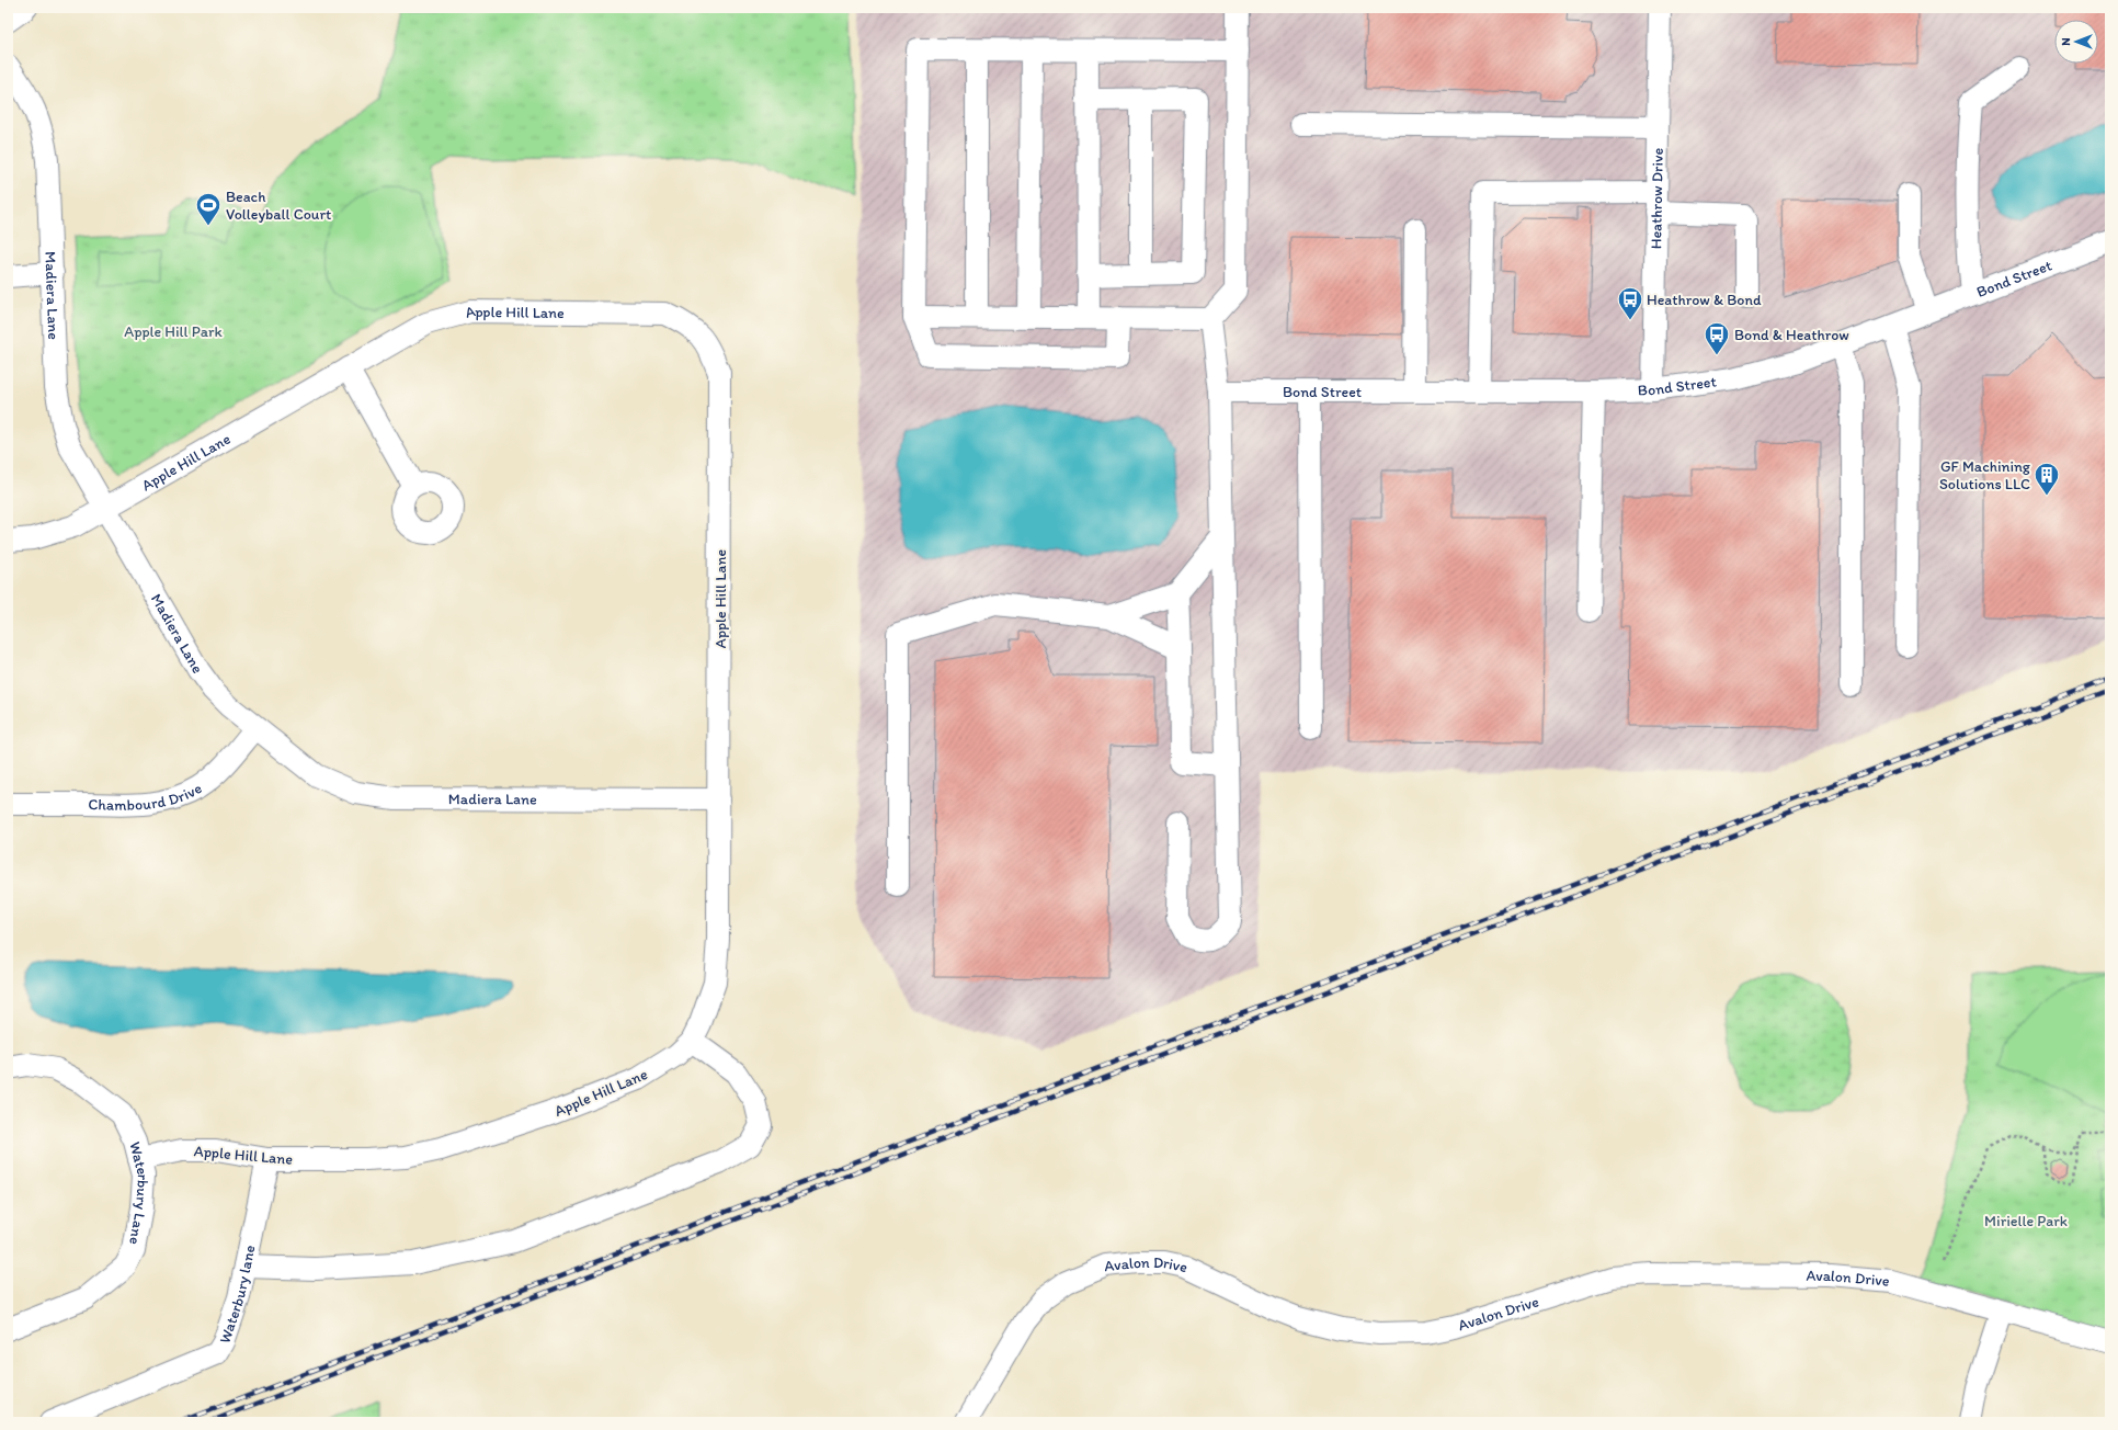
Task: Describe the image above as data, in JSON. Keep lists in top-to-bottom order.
{
  "streets": {
    "street": [
      "Heathrow Drive",
      "Bond Street",
      "Madiera Lane",
      "Apple Hill Lane",
      "Chambourd Drive",
      "Waterbury Lane",
      "Avalon Drive",
      "Waterbury lane"
    ]
  },
  "crossings": [
    ["Heathrow Drive", "Bond Street"],
    ["Madiera Lane", "Apple Hill Lane"],
    ["Madiera Lane", "Chambourd Drive"],
    ["Apple Hill Lane", "Waterbury Lane"],
    ["Apple Hill Lane", "Waterbury lane"]
  ],
  "parks": ["Apple Hill Park", "Mirielle Park"],
  "places": {
    "sports": ["Beach Volleyball Court"],
    "bus stop": ["Heathrow & Bond", "Bond & Heathrow"],
    "building": ["GF Machining Solutions LLC"]
  },
  "north": "left"
}
